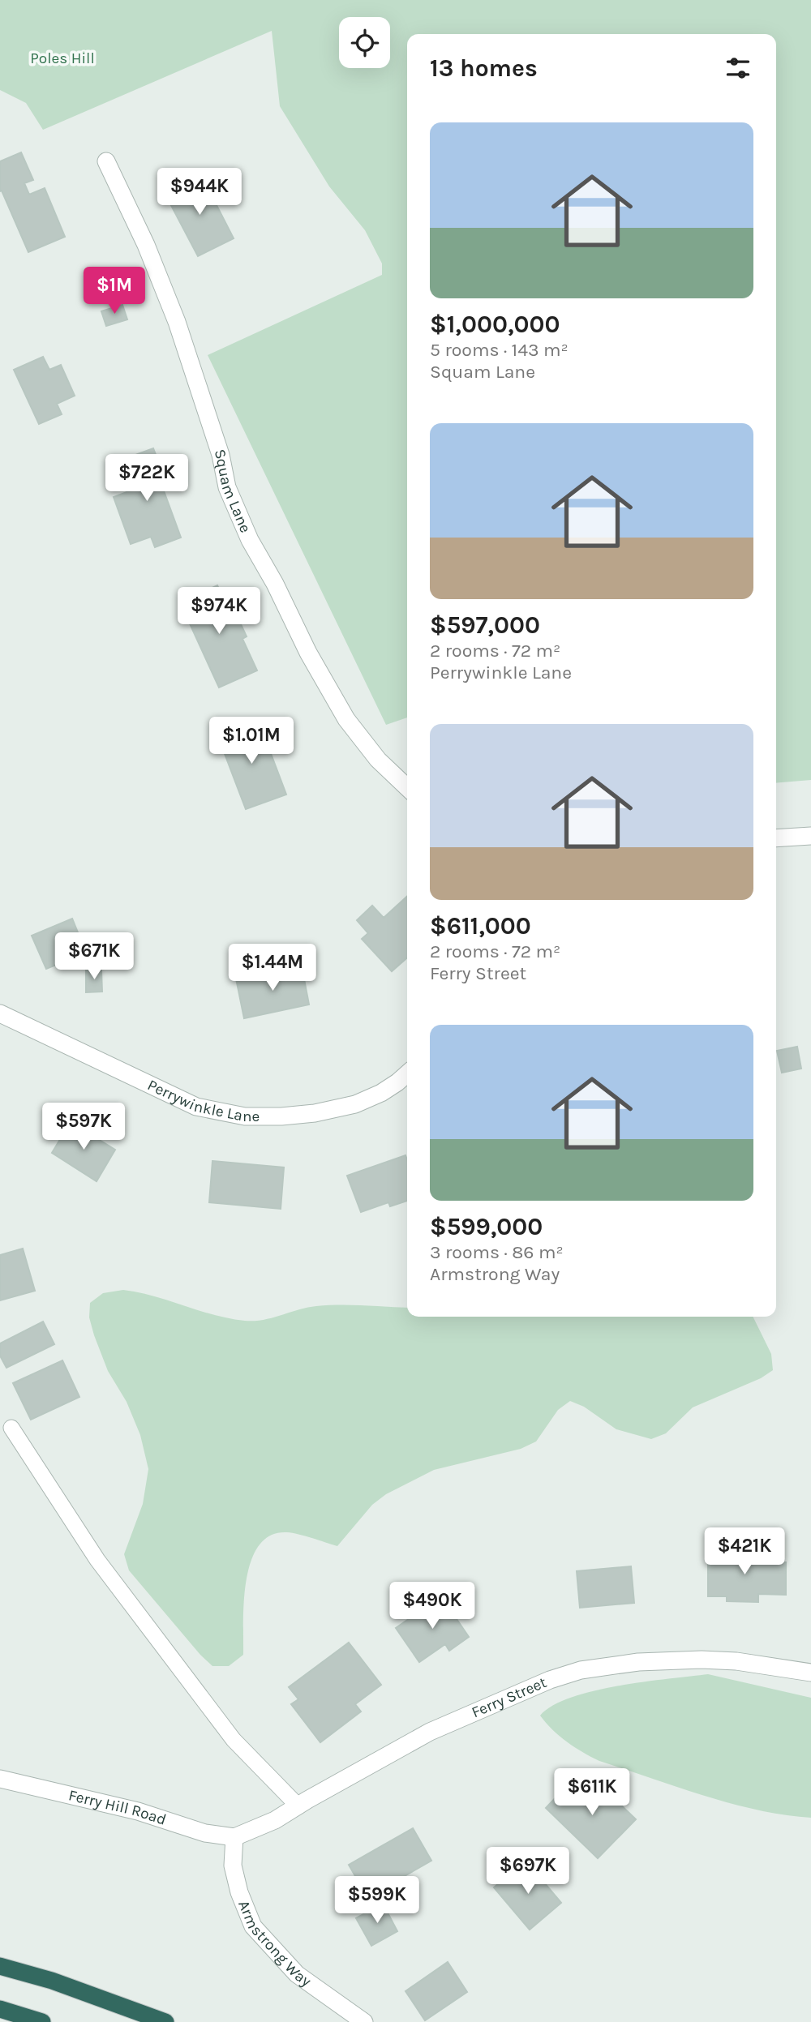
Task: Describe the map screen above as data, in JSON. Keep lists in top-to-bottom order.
{
  "streets": {
    "street": [
      "Squam Lane",
      "Perrywinkle Lane",
      "Ferry Street",
      "Ferry Hill Road",
      "Armstrong Way"
    ]
  },
  "crossings": [
    ["Ferry Street", "Ferry Hill Road"],
    ["Ferry Street", "Armstrong Way"],
    ["Ferry Hill Road", "Armstrong Way"]
  ],
  "parks": ["Poles Hill"],
  "page": {
    "heading": "13 homes",
    "list": [
      {
        "name": "$1,000,000",
        "note": "5 rooms · 143 m² · Squam Lane"
      },
      {
        "name": "$597,000",
        "note": "2 rooms · 72 m² · Perrywinkle Lane"
      },
      {
        "name": "$611,000",
        "note": "2 rooms · 72 m² · Ferry Street"
      },
      {
        "name": "$599,000",
        "note": "3 rooms · 86 m² · Armstrong Way"
      }
    ],
    "price": [
      "$944K",
      "$1M",
      "$722K",
      "$974K",
      "$1.01M",
      "$671K",
      "$1.44M",
      "$597K",
      "$421K",
      "$490K",
      "$611K",
      "$697K",
      "$599K"
    ]
  }
}
